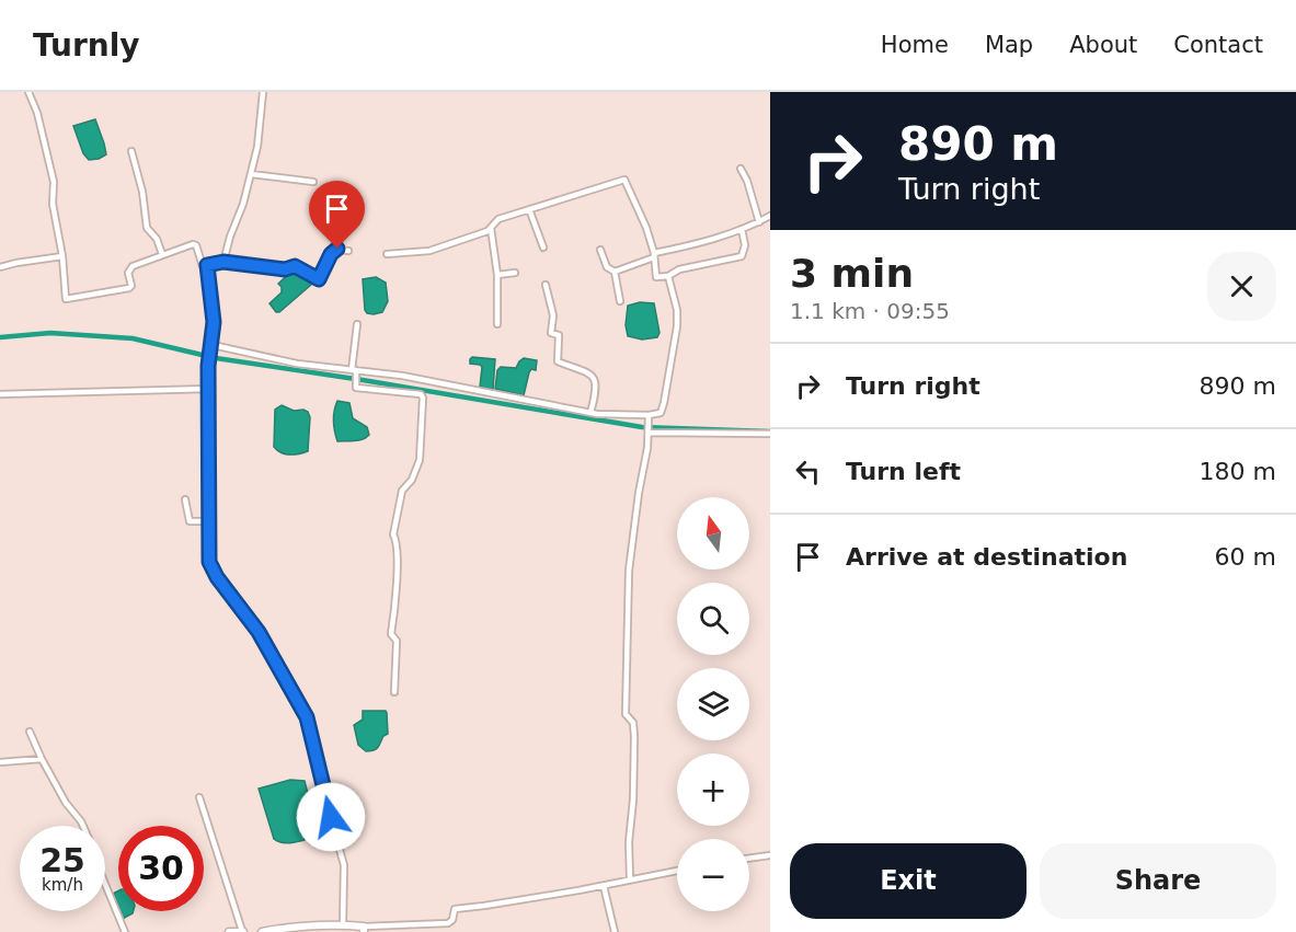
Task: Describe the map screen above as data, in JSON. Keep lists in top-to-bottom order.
{
  "north": "top",
  "page": {
    "header": "Turnly",
    "nav": [
      "Home",
      "Map",
      "About",
      "Contact"
    ],
    "turn": ["890 m", "Turn right"],
    "heading": ["3 min", "1.1 km · 09:55"],
    "list": [
      {
        "name": "Turn right",
        "value": "890 m"
      },
      {
        "name": "Turn left",
        "value": "180 m"
      },
      {
        "name": "Arrive at destination",
        "value": "60 m"
      }
    ],
    "map_buttons": ["+", "−"],
    "speed": "25 km/h",
    "limit": "30",
    "buttons": ["Exit", "Share"]
  }
}
